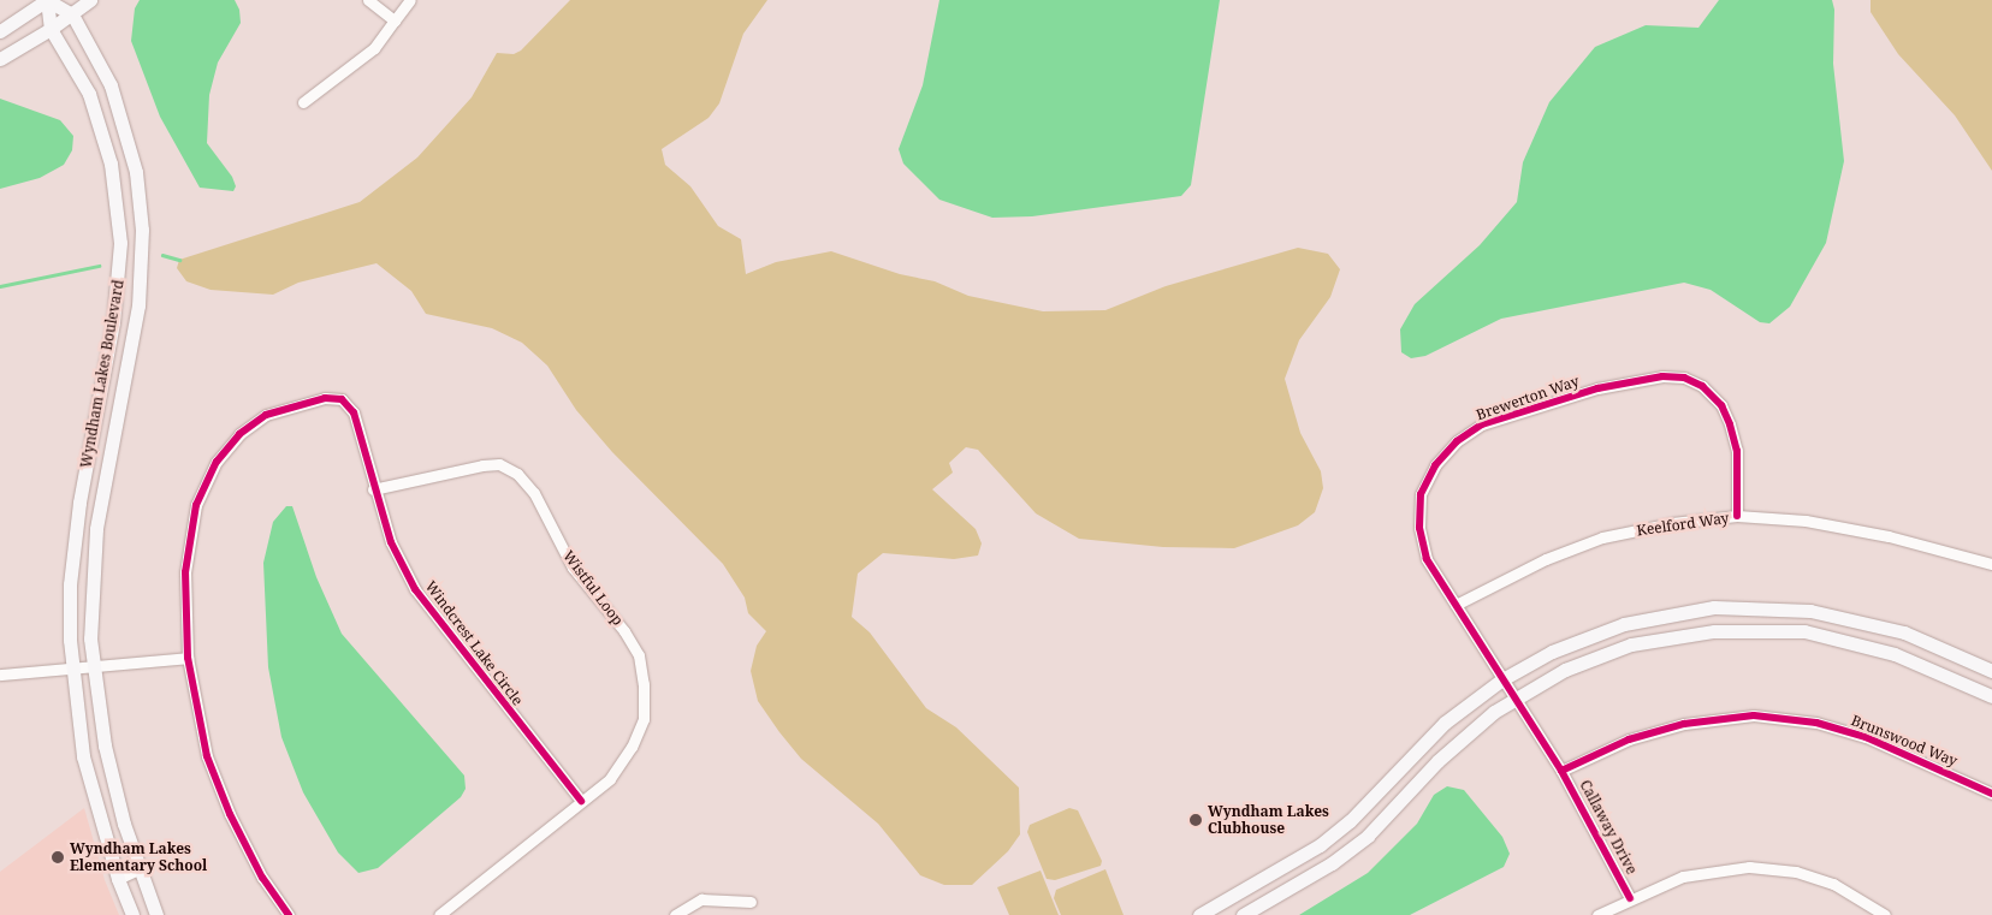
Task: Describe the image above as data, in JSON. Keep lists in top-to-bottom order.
{
  "streets": {
    "street": [
      "Wyndham Lakes Boulevard",
      "Brewerton Way",
      "Keelford Way",
      "Wistful Loop",
      "Windcrest Lake Circle",
      "Brunswood Way",
      "Callaway Drive"
    ]
  },
  "crossings": [
    ["Brewerton Way", "Keelford Way"],
    ["Brewerton Way", "Callaway Drive"],
    ["Wistful Loop", "Windcrest Lake Circle"],
    ["Brunswood Way", "Callaway Drive"]
  ],
  "places": ["Wyndham Lakes Clubhouse", "Wyndham Lakes Elementary School"]
}
